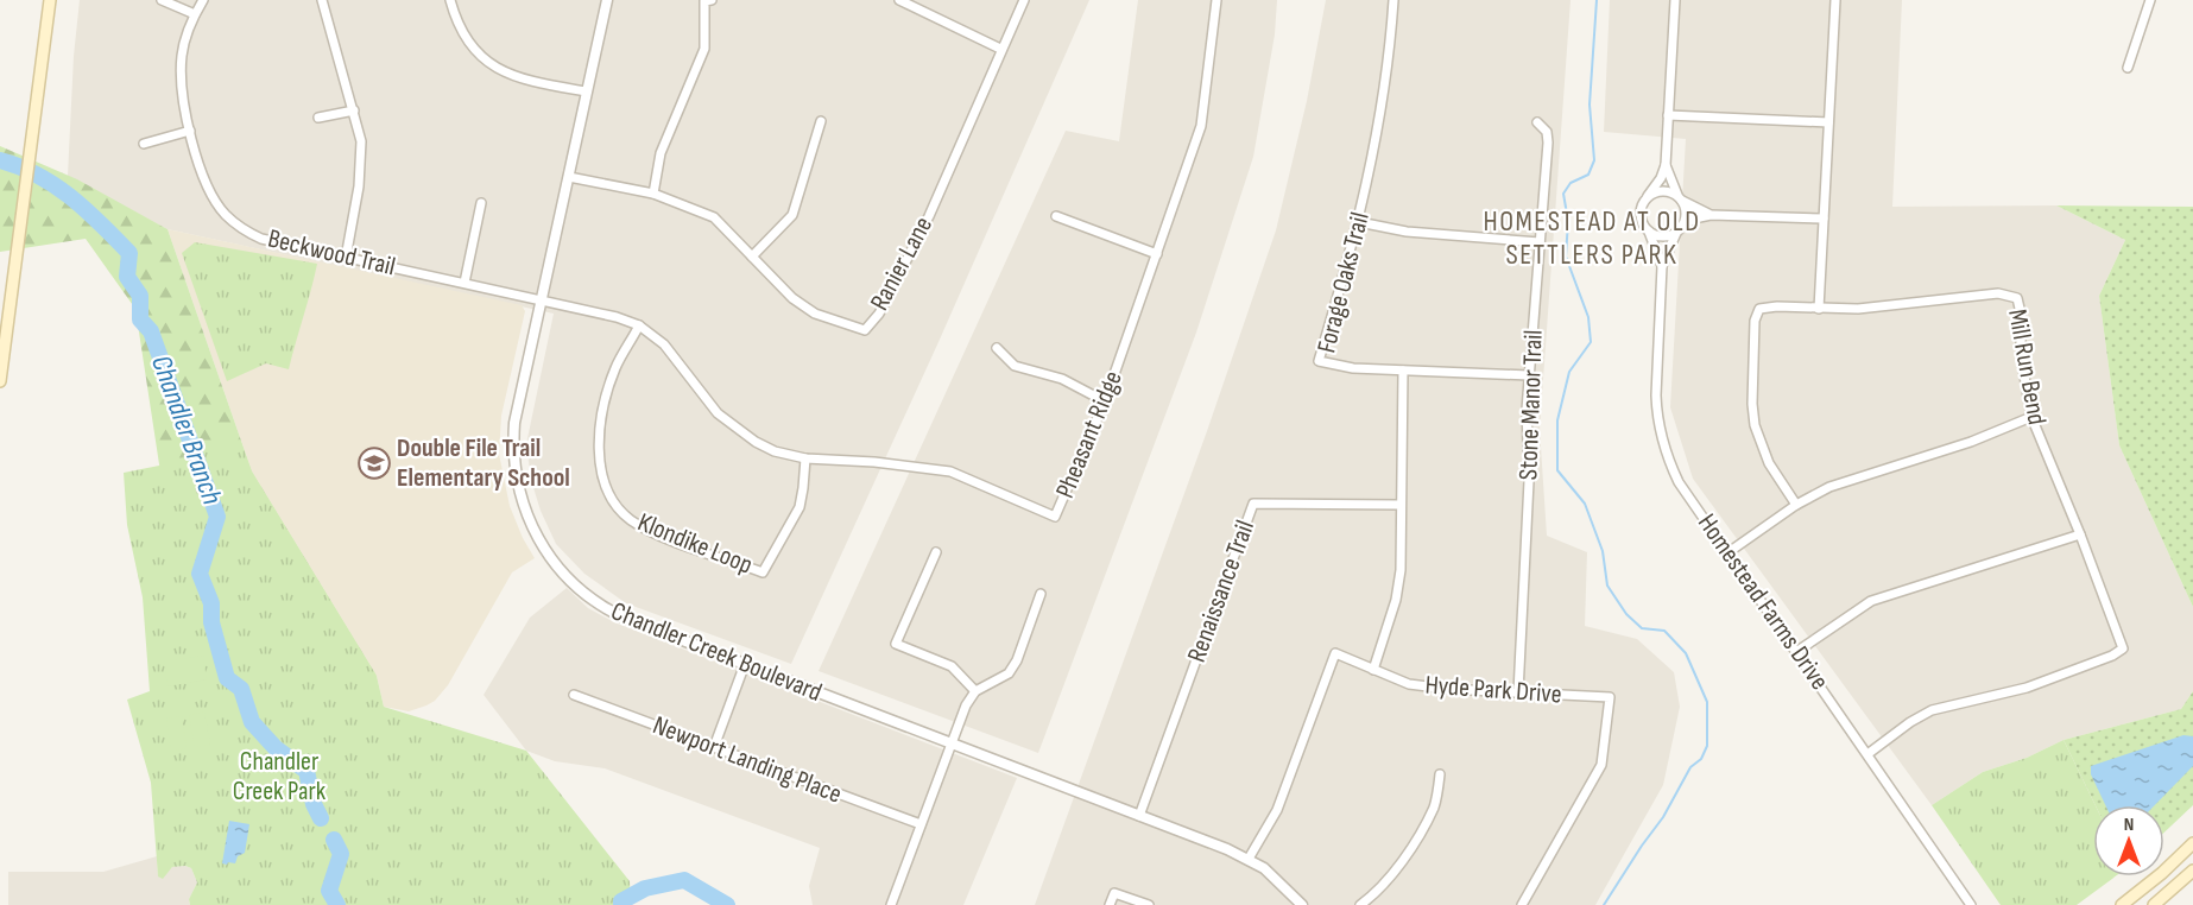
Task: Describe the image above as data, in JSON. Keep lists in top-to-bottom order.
{
  "streets": {
    "street": [
      "Beckwood Trail",
      "Ranier Lane",
      "Forage Oaks Trail",
      "Mill Run Bend",
      "Stone Manor Trail",
      "Pheasant Ridge",
      "Klondike Loop",
      "Renaissance Trail",
      "Homestead Farms Drive",
      "Chandler Creek Boulevard",
      "Hyde Park Drive",
      "Newport Landing Place"
    ]
  },
  "crossings": [
    ["Beckwood Trail", "Pheasant Ridge"],
    ["Beckwood Trail", "Chandler Creek Boulevard"],
    ["Ranier Lane", "Chandler Creek Boulevard"],
    ["Forage Oaks Trail", "Stone Manor Trail"],
    ["Mill Run Bend", "Homestead Farms Drive"],
    ["Stone Manor Trail", "Hyde Park Drive"],
    ["Pheasant Ridge", "Klondike Loop"],
    ["Pheasant Ridge", "Chandler Creek Boulevard"],
    ["Renaissance Trail", "Chandler Creek Boulevard"],
    ["Chandler Creek Boulevard", "Hyde Park Drive"]
  ],
  "districts": ["HOMESTEAD AT OLD SETTLERS PARK"],
  "water": ["Chandler Branch"],
  "parks": ["Chandler Creek Park"],
  "places": {
    "school or university": ["Double File Trail Elementary School"]
  },
  "north": "top"
}
